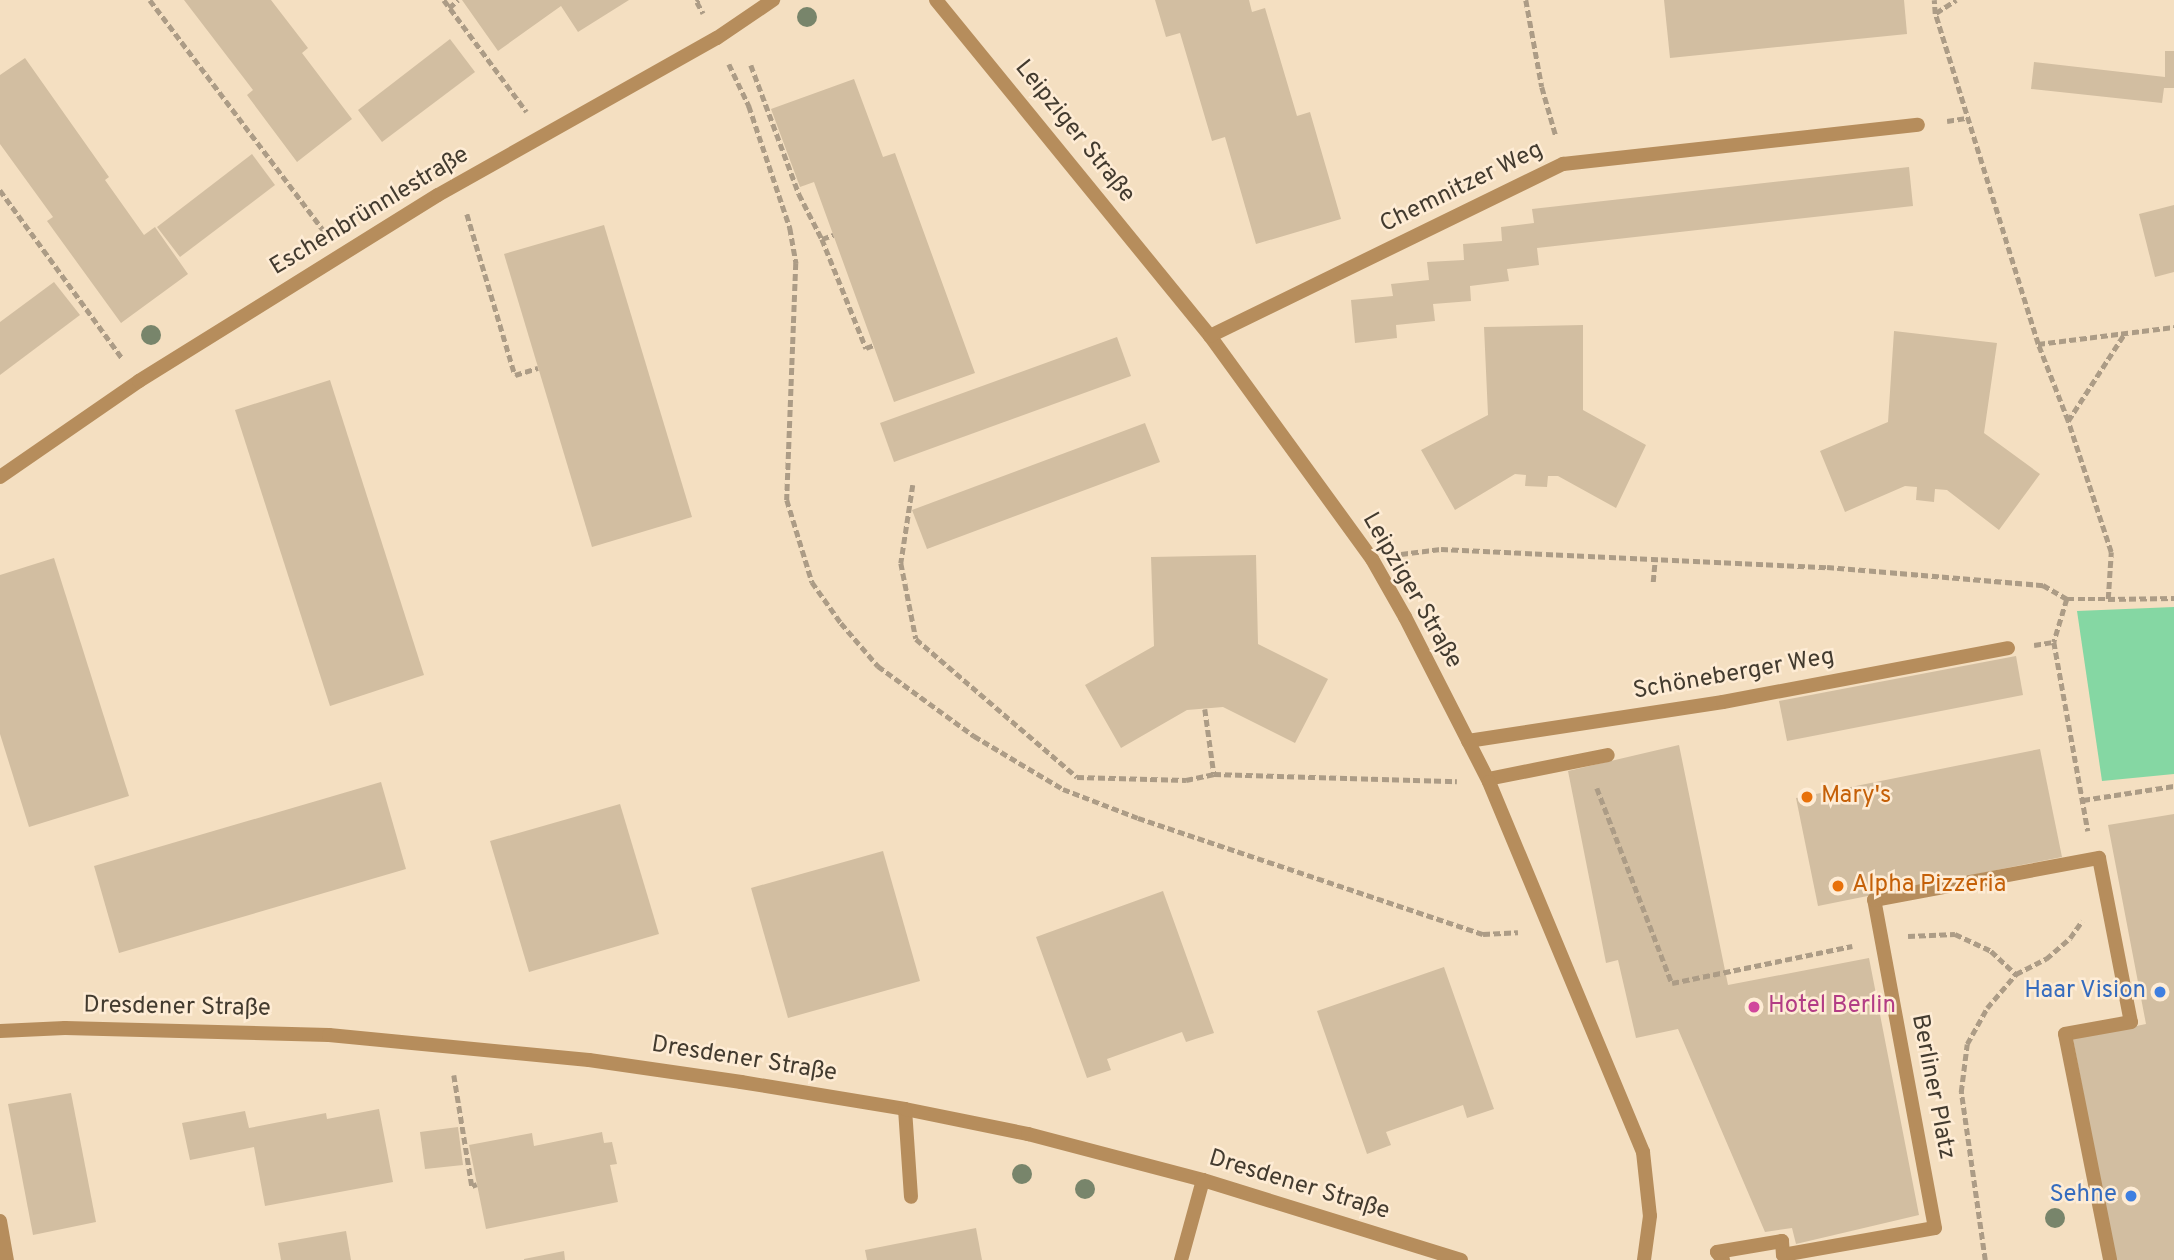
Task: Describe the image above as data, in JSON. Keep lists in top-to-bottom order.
{
  "streets": {
    "street": [
      "Leipziger Straße",
      "Chemnitzer Weg",
      "Eschenbrünnlestraße",
      "Schöneberger Weg",
      "Dresdener Straße",
      "Berliner Platz"
    ]
  },
  "crossings": [
    ["Leipziger Straße", "Chemnitzer Weg"],
    ["Leipziger Straße", "Schöneberger Weg"]
  ],
  "places": [
    "Mary's",
    "Alpha Pizzeria",
    "Haar Vision",
    "Hotel Berlin",
    "Sehne"
  ]
}
